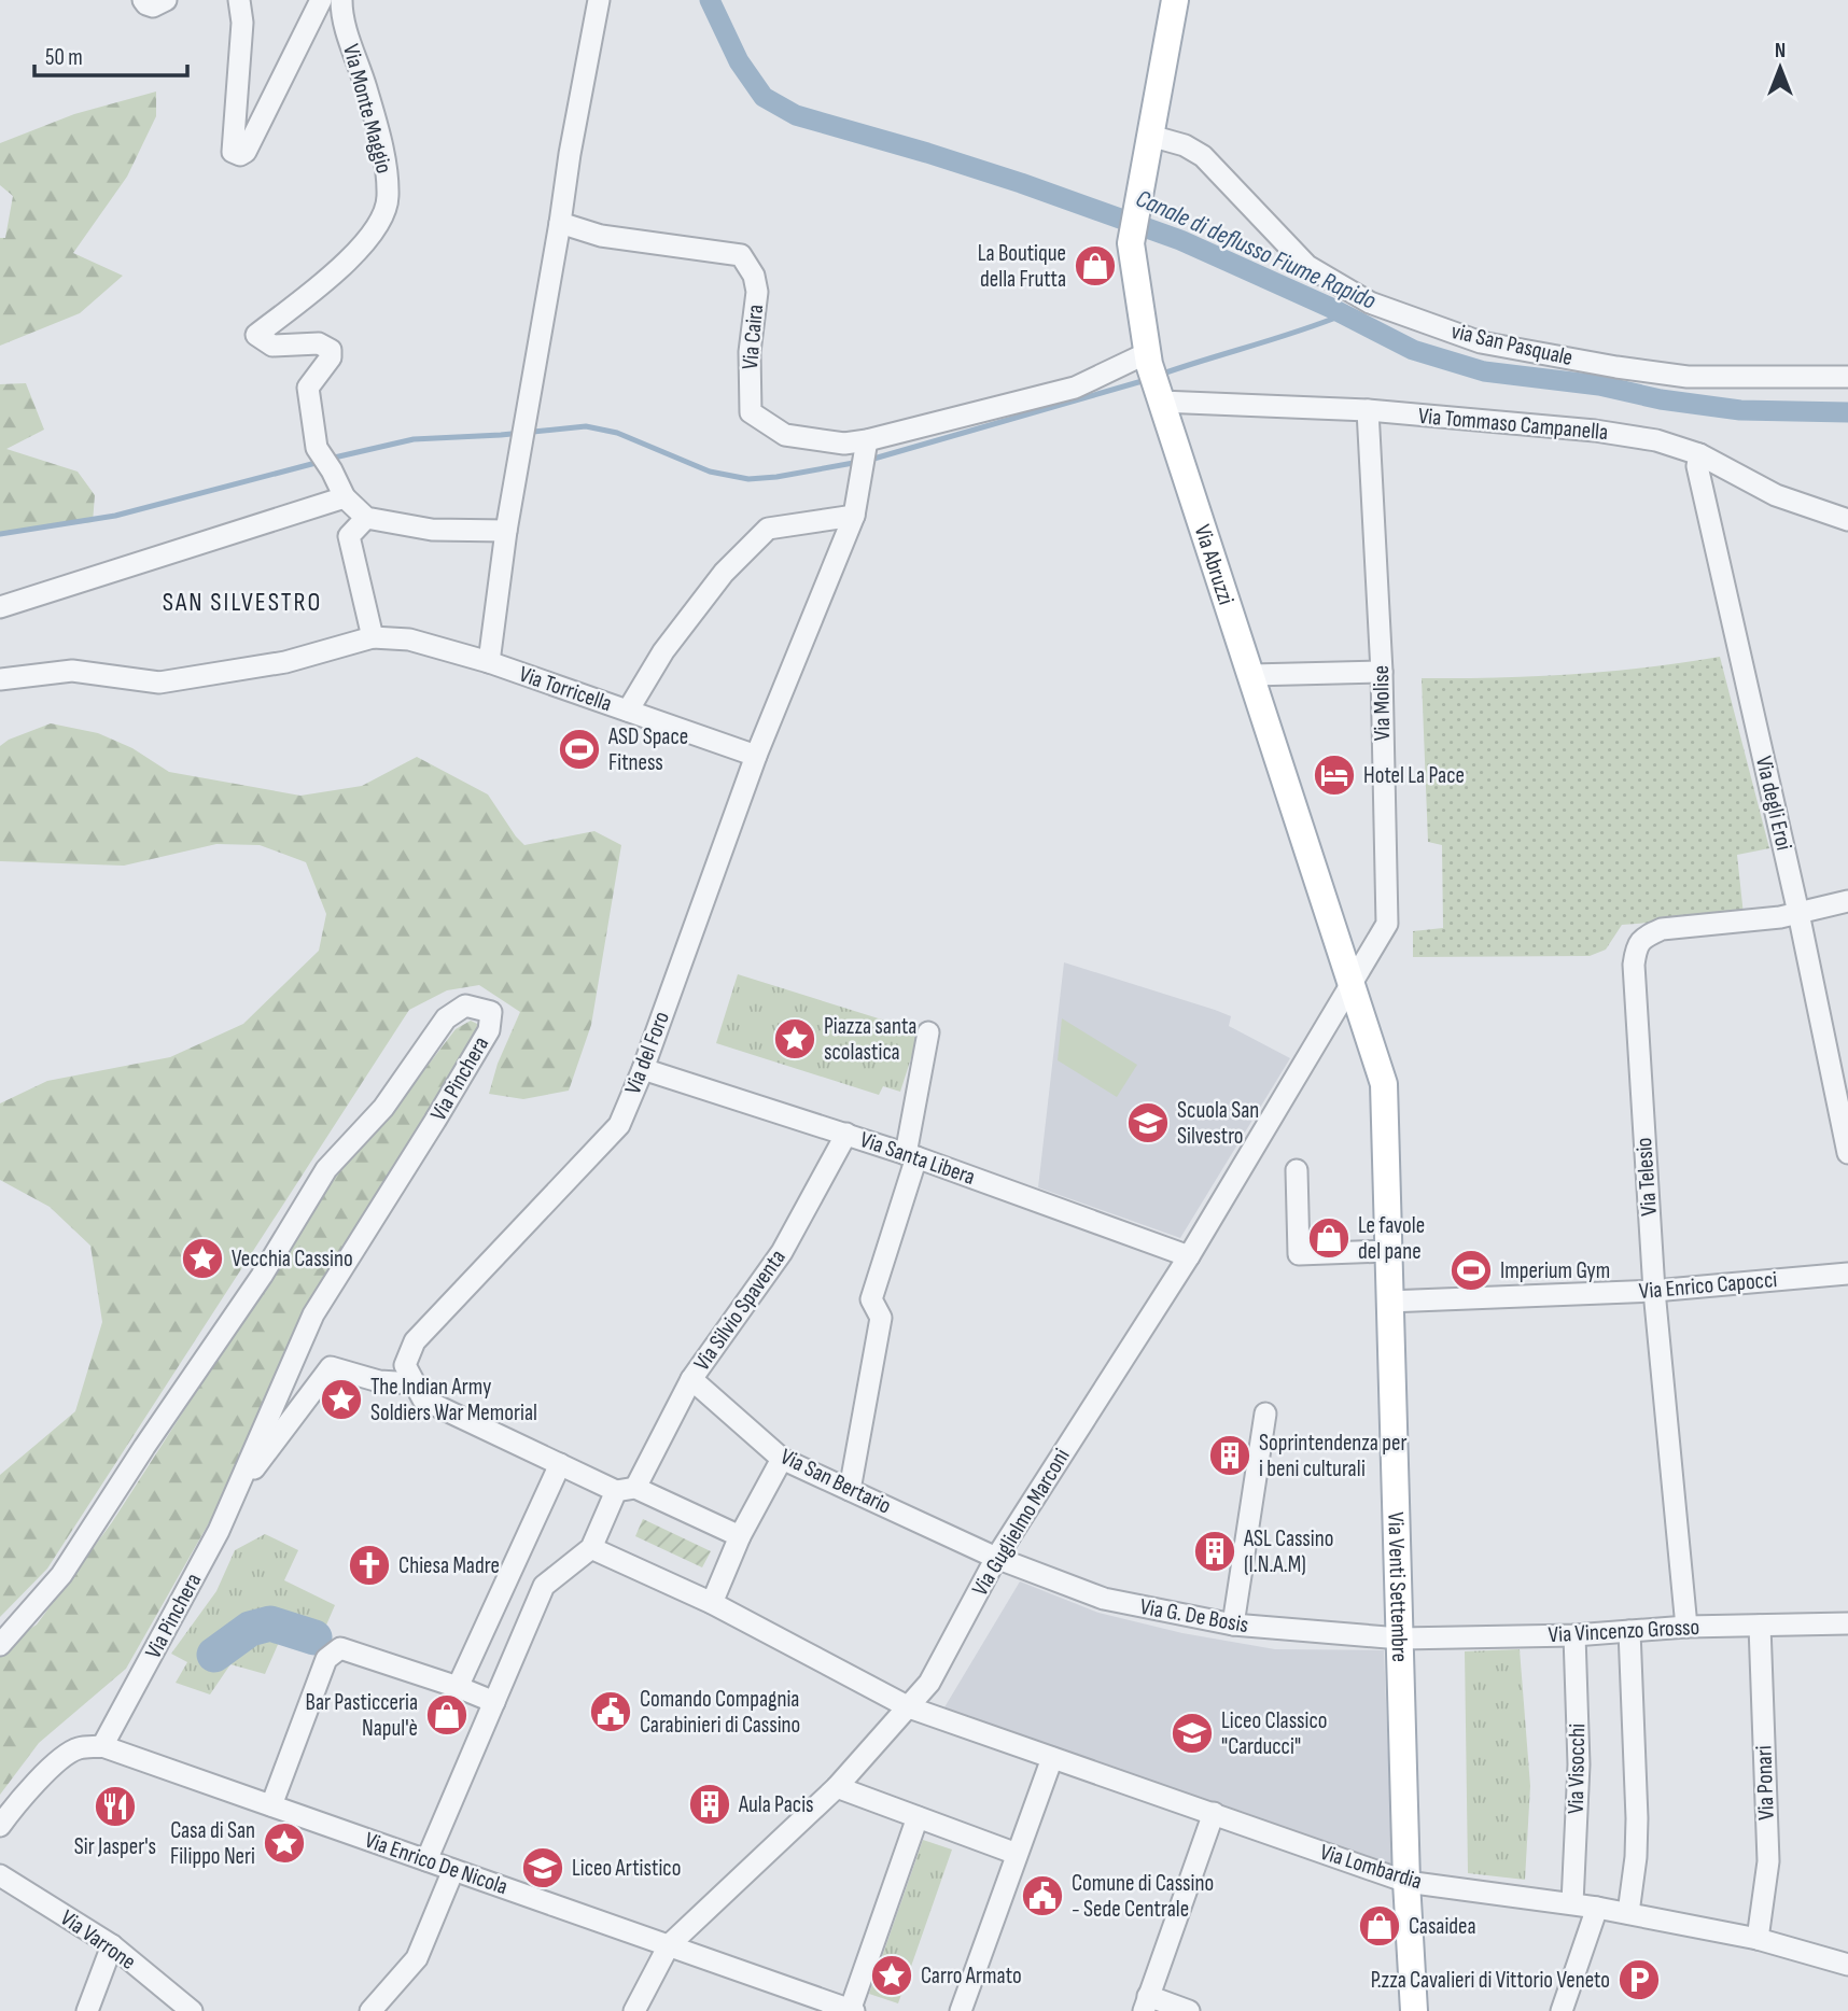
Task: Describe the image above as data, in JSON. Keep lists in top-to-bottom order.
{
  "streets": {
    "main road": ["Via Abruzzi", "Via Venti Settembre"],
    "street": [
      "Via Monte Maggio",
      "Via Caira",
      "via San Pasquale",
      "Via Tommaso Campanella",
      "Via Torricella",
      "Via Molise",
      "Via degli Eroi",
      "Via del Foro",
      "Via Pinchera",
      "Via Santa Libera",
      "Via Telesio",
      "Via Enrico Capocci",
      "Via Silvio Spaventa",
      "Via San Bertario",
      "Via Guglielmo Marconi",
      "Via G. De Bosis",
      "Via Vincenzo Grosso",
      "Via Visocchi",
      "Via Ponari",
      "Via Enrico De Nicola",
      "Via Lombardia",
      "Via Varrone"
    ]
  },
  "crossings": [
    ["Via Caira", "Via Tommaso Campanella"],
    ["Via Caira", "Via Abruzzi"],
    ["Via Caira", "Via del Foro"],
    ["via San Pasquale", "Via Abruzzi"],
    ["Via Tommaso Campanella", "Via Abruzzi"],
    ["Via Tommaso Campanella", "Via Molise"],
    ["Via Tommaso Campanella", "Via degli Eroi"],
    ["Via Abruzzi", "Via Molise"],
    ["Via Abruzzi", "Via Guglielmo Marconi"],
    ["Via Abruzzi", "Via Venti Settembre"],
    ["Via Torricella", "Via del Foro"],
    ["Via Molise", "Via Guglielmo Marconi"],
    ["Via Molise", "Via Venti Settembre"],
    ["Via degli Eroi", "Via Telesio"],
    ["Via del Foro", "Via Santa Libera"],
    ["Via Pinchera", "Via Enrico De Nicola"],
    ["Via Santa Libera", "Via Silvio Spaventa"],
    ["Via Santa Libera", "Via Guglielmo Marconi"],
    ["Via Telesio", "Via Enrico Capocci"],
    ["Via Telesio", "Via Vincenzo Grosso"],
    ["Via Enrico Capocci", "Via Venti Settembre"],
    ["Via Silvio Spaventa", "Via San Bertario"],
    ["Via Silvio Spaventa", "Via Lombardia"],
    ["Via San Bertario", "Via Guglielmo Marconi"],
    ["Via San Bertario", "Via G. De Bosis"],
    ["Via Guglielmo Marconi", "Via Venti Settembre"],
    ["Via Guglielmo Marconi", "Via G. De Bosis"],
    ["Via Guglielmo Marconi", "Via Enrico De Nicola"],
    ["Via Guglielmo Marconi", "Via Lombardia"],
    ["Via Venti Settembre", "Via G. De Bosis"],
    ["Via Venti Settembre", "Via Vincenzo Grosso"],
    ["Via Venti Settembre", "Via Lombardia"],
    ["Via G. De Bosis", "Via Vincenzo Grosso"],
    ["Via Vincenzo Grosso", "Via Visocchi"],
    ["Via Vincenzo Grosso", "Via Ponari"],
    ["Via Visocchi", "Via Lombardia"],
    ["Via Ponari", "Via Lombardia"]
  ],
  "districts": ["SAN SILVESTRO"],
  "water": ["Canale di deflusso Fiume Rapido"],
  "places": {
    "shop": [
      "La Boutique della Frutta",
      "Le favole del pane",
      "Bar Pasticceria Napul'è",
      "Casaidea"
    ],
    "sports": ["ASD Space Fitness", "Imperium Gym"],
    "hotel": ["Hotel La Pace"],
    "place": [
      "Piazza santa scolastica",
      "Vecchia Cassino",
      "The Indian Army Soldiers War Memorial",
      "Casa di San Filippo Neri",
      "Carro Armato"
    ],
    "school or university": ["Scuola San Silvestro", "Liceo Classico \"Carducci\"", "Liceo Artistico"],
    "building": ["Soprintendenza per i beni culturali", "ASL Cassino (I.N.A.M)", "Aula Pacis"],
    "church": ["Chiesa Madre"],
    "public building": ["Comando Compagnia Carabinieri di Cassino", "Comune di Cassino - Sede Centrale"],
    "restaurant": ["Sir Jasper's"],
    "parking": ["P.zza Cavalieri di Vittorio Veneto"]
  },
  "scale_bar": "50 m",
  "north": "top"
}
